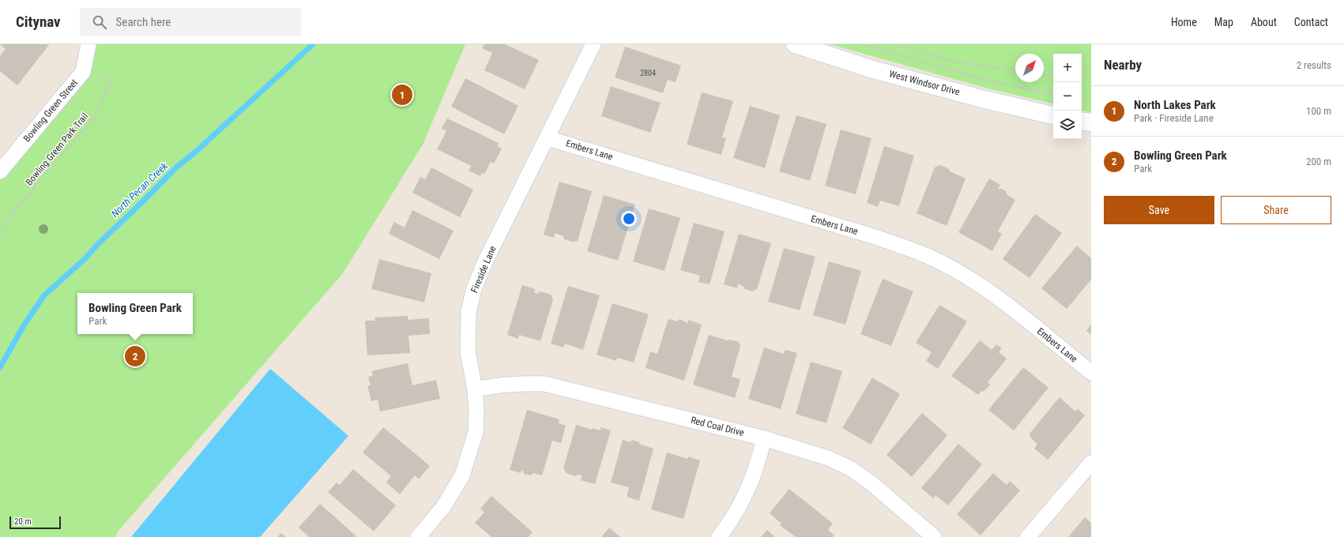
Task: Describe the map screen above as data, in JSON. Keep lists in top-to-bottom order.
{
  "streets": {
    "street": [
      "West Windsor Drive",
      "Bowling Green Street",
      "Embers Lane",
      "Fireside Lane",
      "Red Coal Drive"
    ],
    "path": ["Bowling Green Park Trail"]
  },
  "crossings": [
    ["Bowling Green Street", "Bowling Green Park Trail"],
    ["Embers Lane", "Fireside Lane"],
    ["Fireside Lane", "Red Coal Drive"]
  ],
  "water": ["North Pecan Creek"],
  "house_numbers": ["2804"],
  "scale_bar": "20 m",
  "north": "top right",
  "page": {
    "header": "Citynav",
    "search": "Search here",
    "nav": [
      "Home",
      "Map",
      "About",
      "Contact"
    ],
    "heading": ["Nearby", "2 results"],
    "map_buttons": ["+", "−"],
    "pins": ["1", "2"],
    "list": [
      {
        "mark": "1",
        "name": "North Lakes Park",
        "note": "Park · Fireside Lane",
        "value": "100 m"
      },
      {
        "mark": "2",
        "name": "Bowling Green Park",
        "note": "Park",
        "value": "200 m"
      }
    ],
    "buttons": ["Save", "Share"],
    "popup": ["Bowling Green Park", "Park"],
    "scale": "20 m"
  }
}
